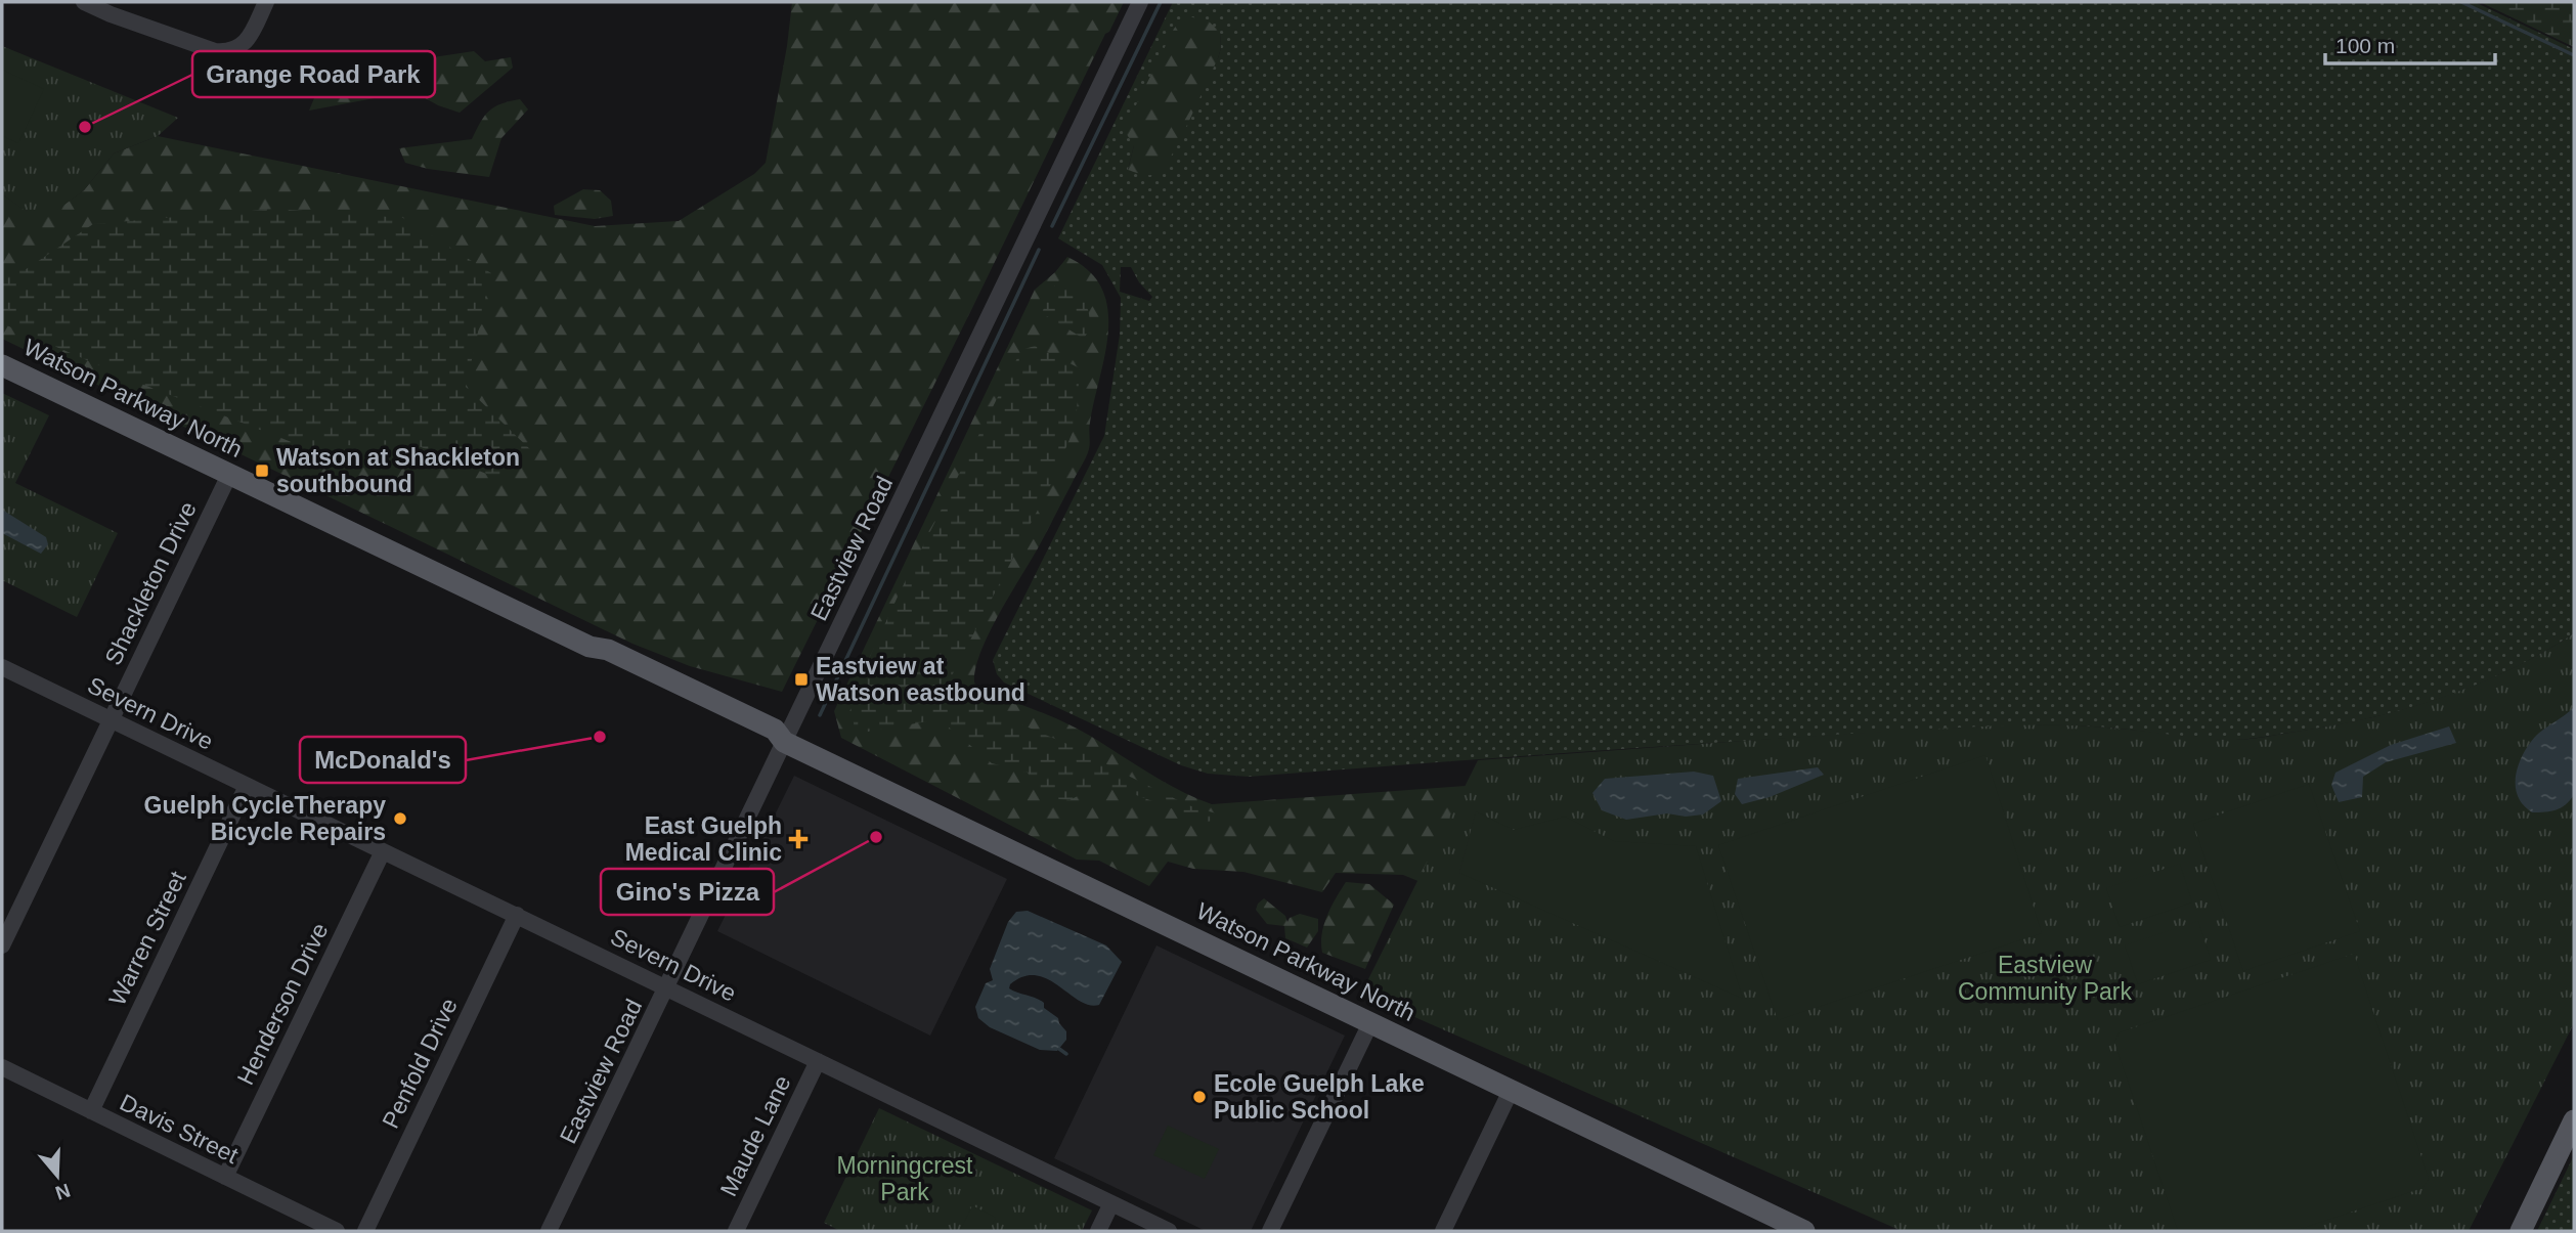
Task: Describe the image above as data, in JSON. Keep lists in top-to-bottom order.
{
  "streets": {
    "main road": ["Watson Parkway North"],
    "street": [
      "Eastview Road",
      "Shackleton Drive",
      "Severn Drive",
      "Warren Street",
      "Henderson Drive",
      "Penfold Drive",
      "Davis Street",
      "Maude Lane"
    ]
  },
  "crossings": [
    ["Watson Parkway North", "Eastview Road"],
    ["Watson Parkway North", "Shackleton Drive"],
    ["Eastview Road", "Severn Drive"],
    ["Shackleton Drive", "Severn Drive"],
    ["Severn Drive", "Warren Street"],
    ["Severn Drive", "Henderson Drive"],
    ["Severn Drive", "Penfold Drive"],
    ["Severn Drive", "Maude Lane"],
    ["Warren Street", "Davis Street"],
    ["Henderson Drive", "Davis Street"]
  ],
  "parks": ["Eastview Community Park", "Morningcrest Park"],
  "places": {
    "other": [
      "Grange Road Park",
      "McDonald's",
      "Guelph CycleTherapy Bicycle Repairs",
      "Gino's Pizza",
      "Ecole Guelph Lake Public School"
    ],
    "transit": ["Watson at Shackleton southbound", "Eastview at Watson eastbound"],
    "health": ["East Guelph Medical Clinic"]
  },
  "scale_bar": "100 m",
  "north": "bottom"
}
